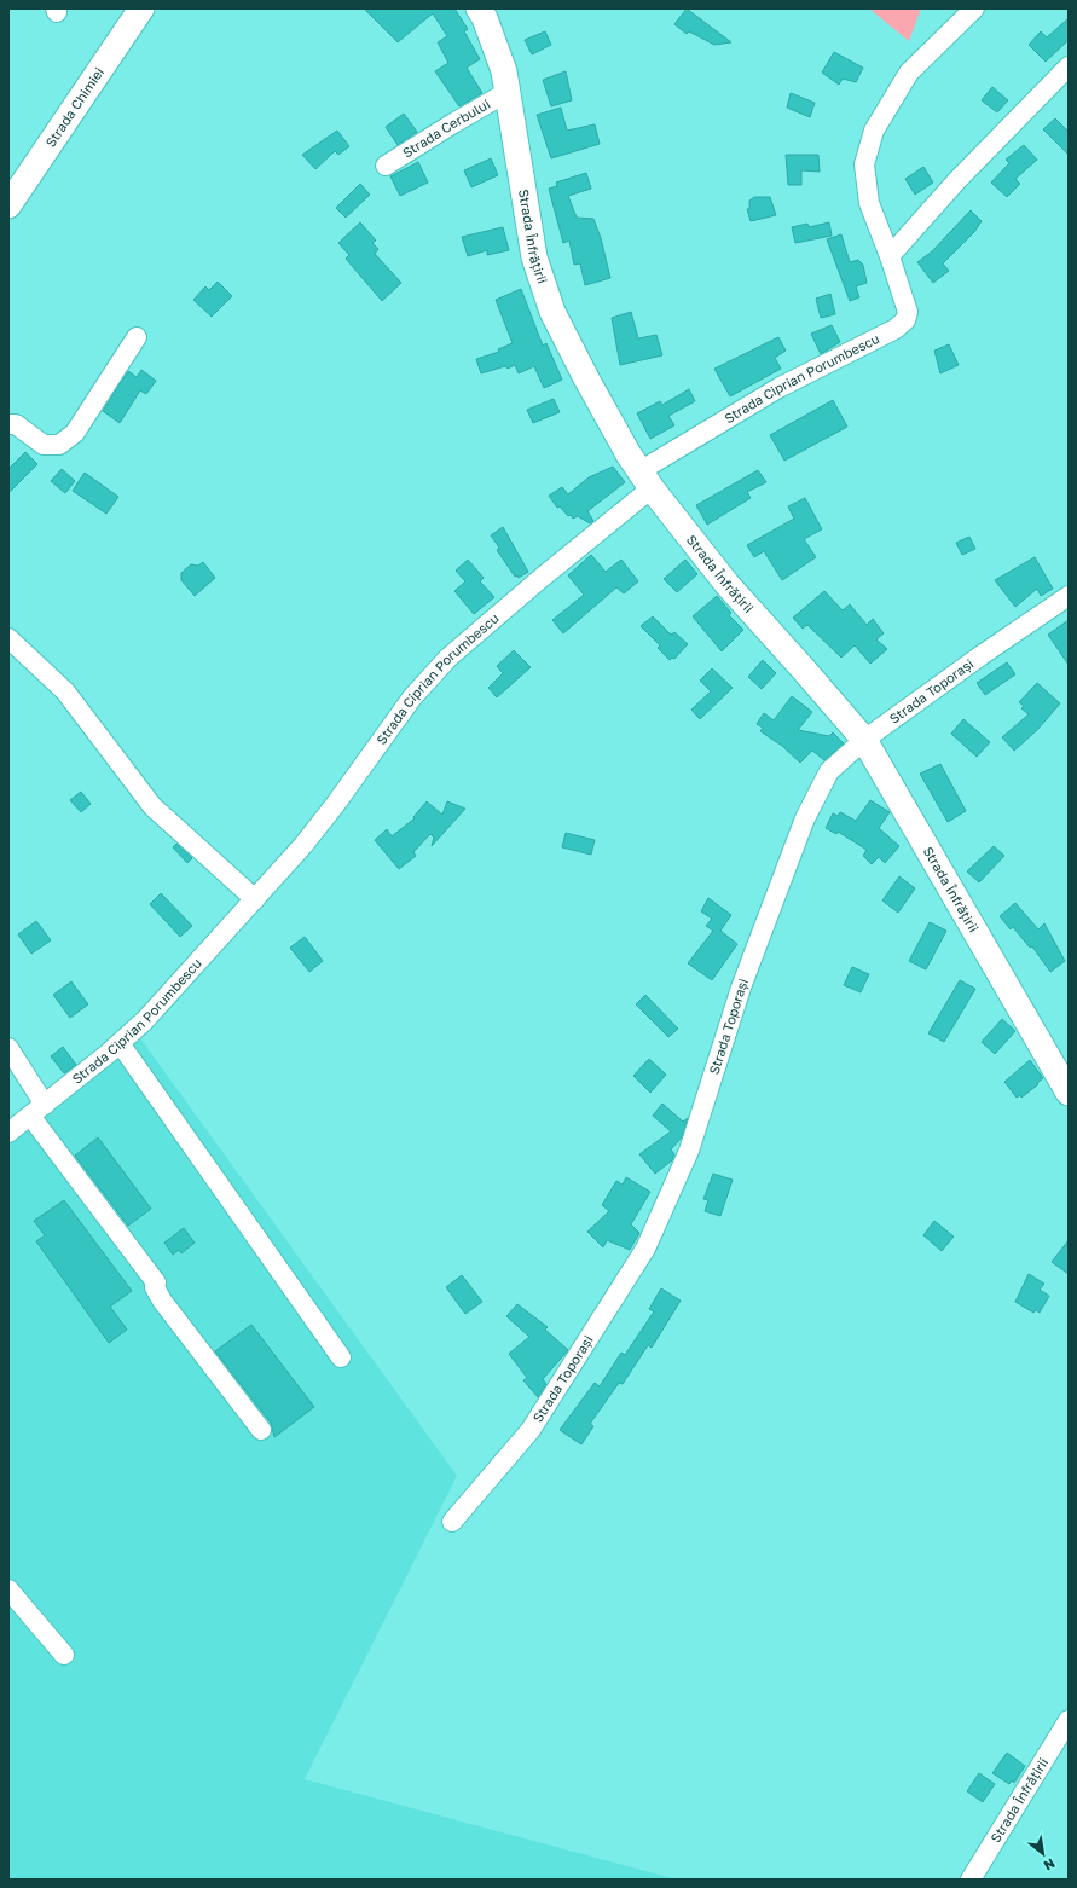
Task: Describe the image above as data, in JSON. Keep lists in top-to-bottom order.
{
  "streets": {
    "main road": ["Strada Chimiei", "Strada Înfrățirii"],
    "street": ["Strada Cerbului", "Strada Ciprian Porumbescu", "Strada Toporași"]
  },
  "crossings": [
    ["Strada Cerbului", "Strada Înfrățirii"],
    ["Strada Înfrățirii", "Strada Ciprian Porumbescu"],
    ["Strada Înfrățirii", "Strada Toporași"]
  ],
  "north": "bottom right"
}
